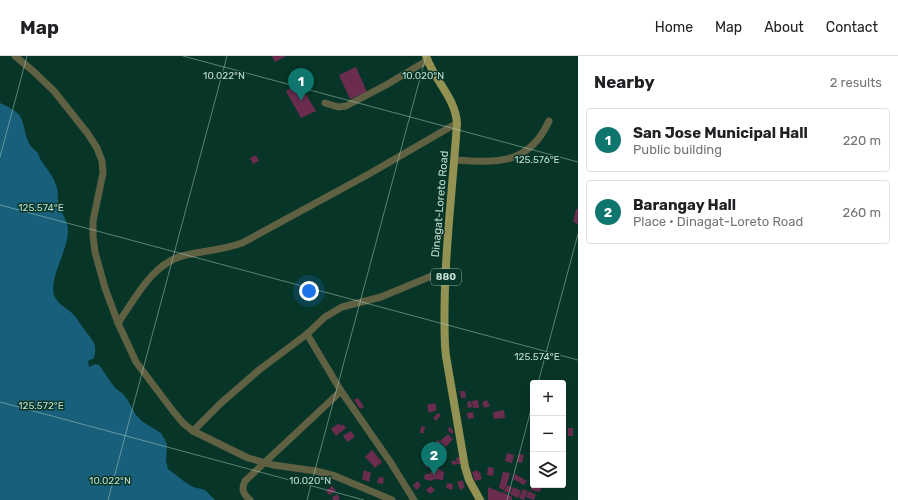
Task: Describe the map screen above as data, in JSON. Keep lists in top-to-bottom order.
{
  "streets": {
    "main road": ["Dinagat-Loreto Road", "880"]
  },
  "page": {
    "header": "Map",
    "nav": [
      "Home",
      "Map",
      "About",
      "Contact"
    ],
    "heading": ["Nearby", "2 results"],
    "pins": ["1", "2"],
    "list": [
      {
        "mark": "1",
        "name": "San Jose Municipal Hall",
        "note": "Public building",
        "value": "220 m"
      },
      {
        "mark": "2",
        "name": "Barangay Hall",
        "note": "Place · Dinagat-Loreto Road",
        "value": "260 m"
      }
    ],
    "map_buttons": ["+", "−"]
  },
  "coordinates": [
    "10.020°N",
    "10.022°N",
    "125.576°E",
    "125.574°E",
    "125.572°E"
  ]
}
